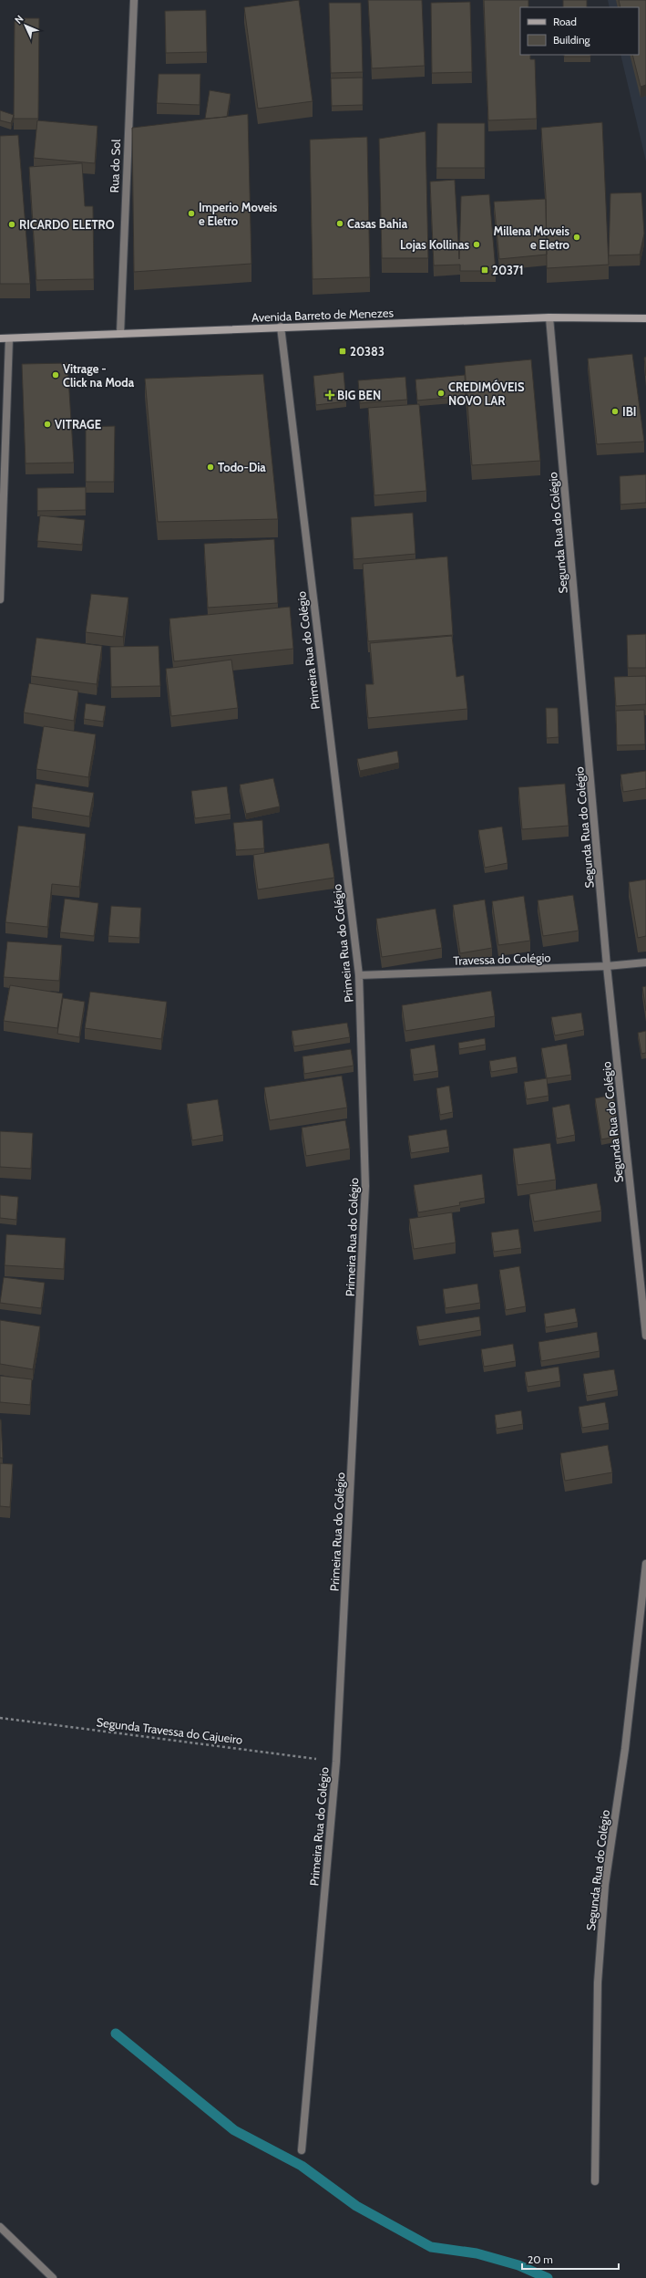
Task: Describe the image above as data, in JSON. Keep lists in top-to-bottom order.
{
  "streets": {
    "main road": ["Avenida Barreto de Menezes"],
    "street": [
      "Rua do Sol",
      "Segunda Rua do Colégio",
      "Primeira Rua do Colégio",
      "Travessa do Colégio"
    ],
    "path": ["Segunda Travessa do Cajueiro"]
  },
  "crossings": [
    ["Rua do Sol", "Avenida Barreto de Menezes"],
    ["Avenida Barreto de Menezes", "Segunda Rua do Colégio"],
    ["Avenida Barreto de Menezes", "Primeira Rua do Colégio"],
    ["Segunda Rua do Colégio", "Travessa do Colégio"],
    ["Primeira Rua do Colégio", "Travessa do Colégio"],
    ["Primeira Rua do Colégio", "Segunda Travessa do Cajueiro"]
  ],
  "places": {
    "other": [
      "Imperio Moveis e Eletro",
      "Casas Bahia",
      "RICARDO ELETRO",
      "Millena Moveis e Eletro",
      "Lojas Kollinas",
      "Vitrage - Click na Moda",
      "CREDIMÓVEIS NOVO LAR",
      "IBI",
      "VITRAGE",
      "Todo-Dia"
    ],
    "transit": ["20371", "20383"],
    "health": ["BIG BEN"]
  },
  "legend": ["Road", "Building"],
  "scale_bar": "20 m",
  "north": "top left"
}
